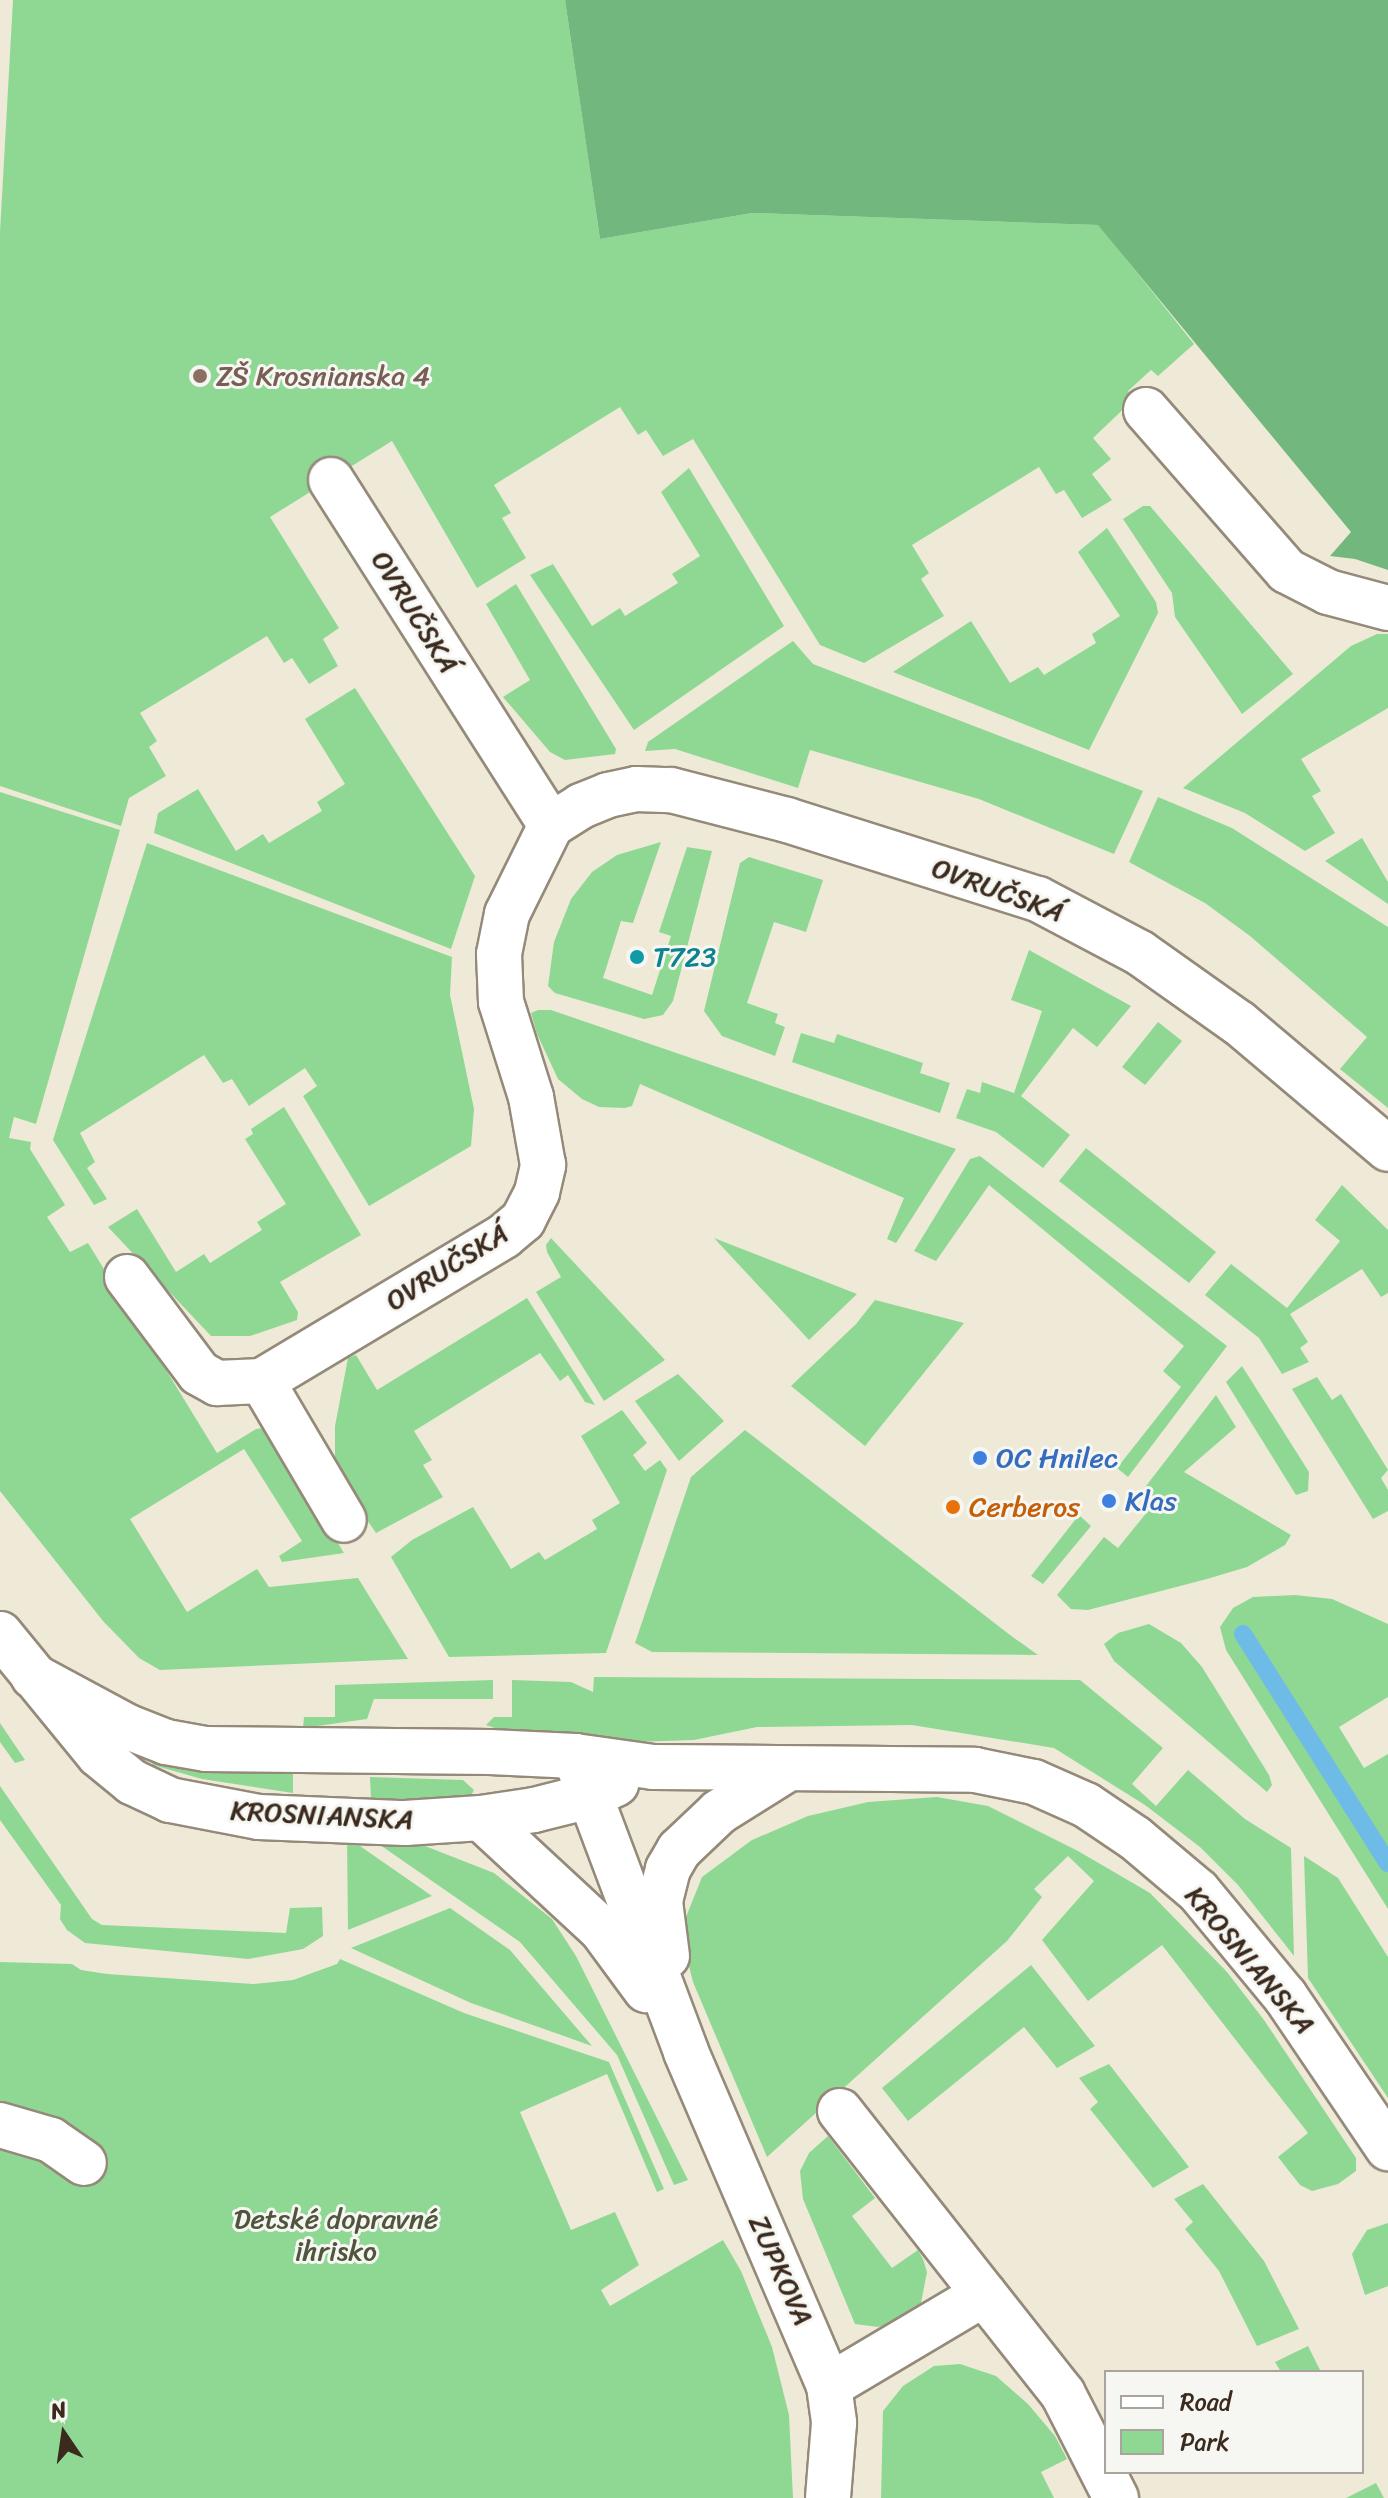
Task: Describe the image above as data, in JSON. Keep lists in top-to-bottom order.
{
  "streets": {
    "street": ["OVRUČSKÁ", "KROSNIANSKA", "ZUPKOVA"]
  },
  "parks": ["Detské dopravné ihrisko"],
  "places": [
    "ZŠ Krosnianska 4",
    "T723",
    "OC Hnilec",
    "Klas",
    "Cerberos"
  ],
  "legend": ["Road", "Park"],
  "north": "top"
}
